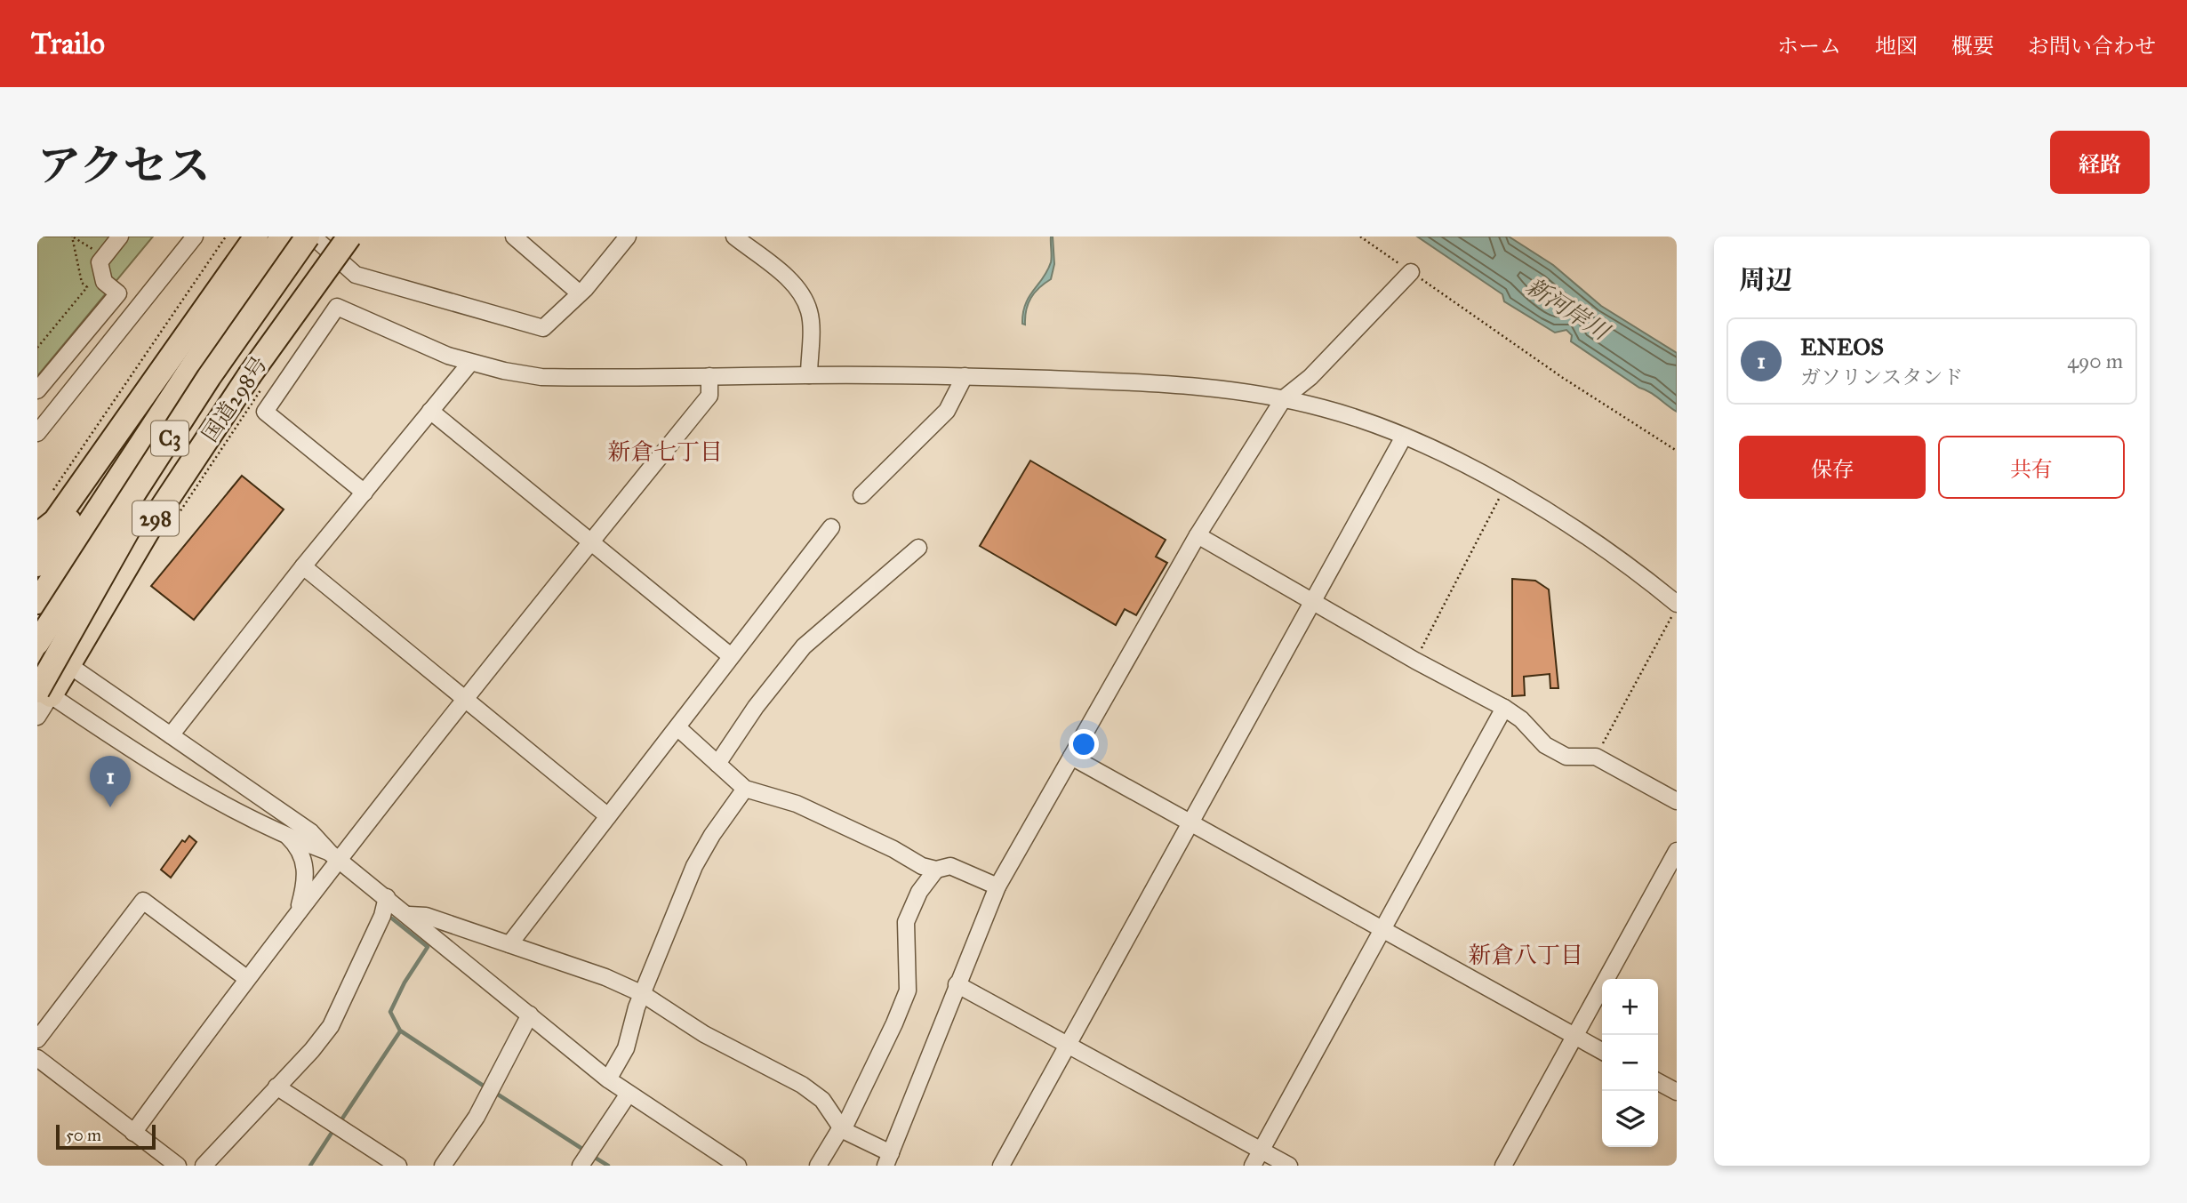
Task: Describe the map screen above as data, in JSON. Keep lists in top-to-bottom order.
{
  "streets": {
    "highway": ["国道298号", "C3", "298"]
  },
  "districts": ["新倉七丁目", "新倉八丁目"],
  "water": ["新河岸川"],
  "scale_bar": "50 m",
  "page": {
    "header": "Trailo",
    "nav": [
      "ホーム",
      "地図",
      "概要",
      "お問い合わせ"
    ],
    "title": "アクセス",
    "buttons": [
      "経路",
      ["保存", "共有"]
    ],
    "heading": "周辺",
    "list": [
      {
        "mark": "1",
        "name": "ENEOS",
        "note": "ガソリンスタンド",
        "value": "490 m"
      }
    ],
    "pins": "1",
    "map_buttons": ["+", "−"],
    "scale": "50 m"
  }
}
